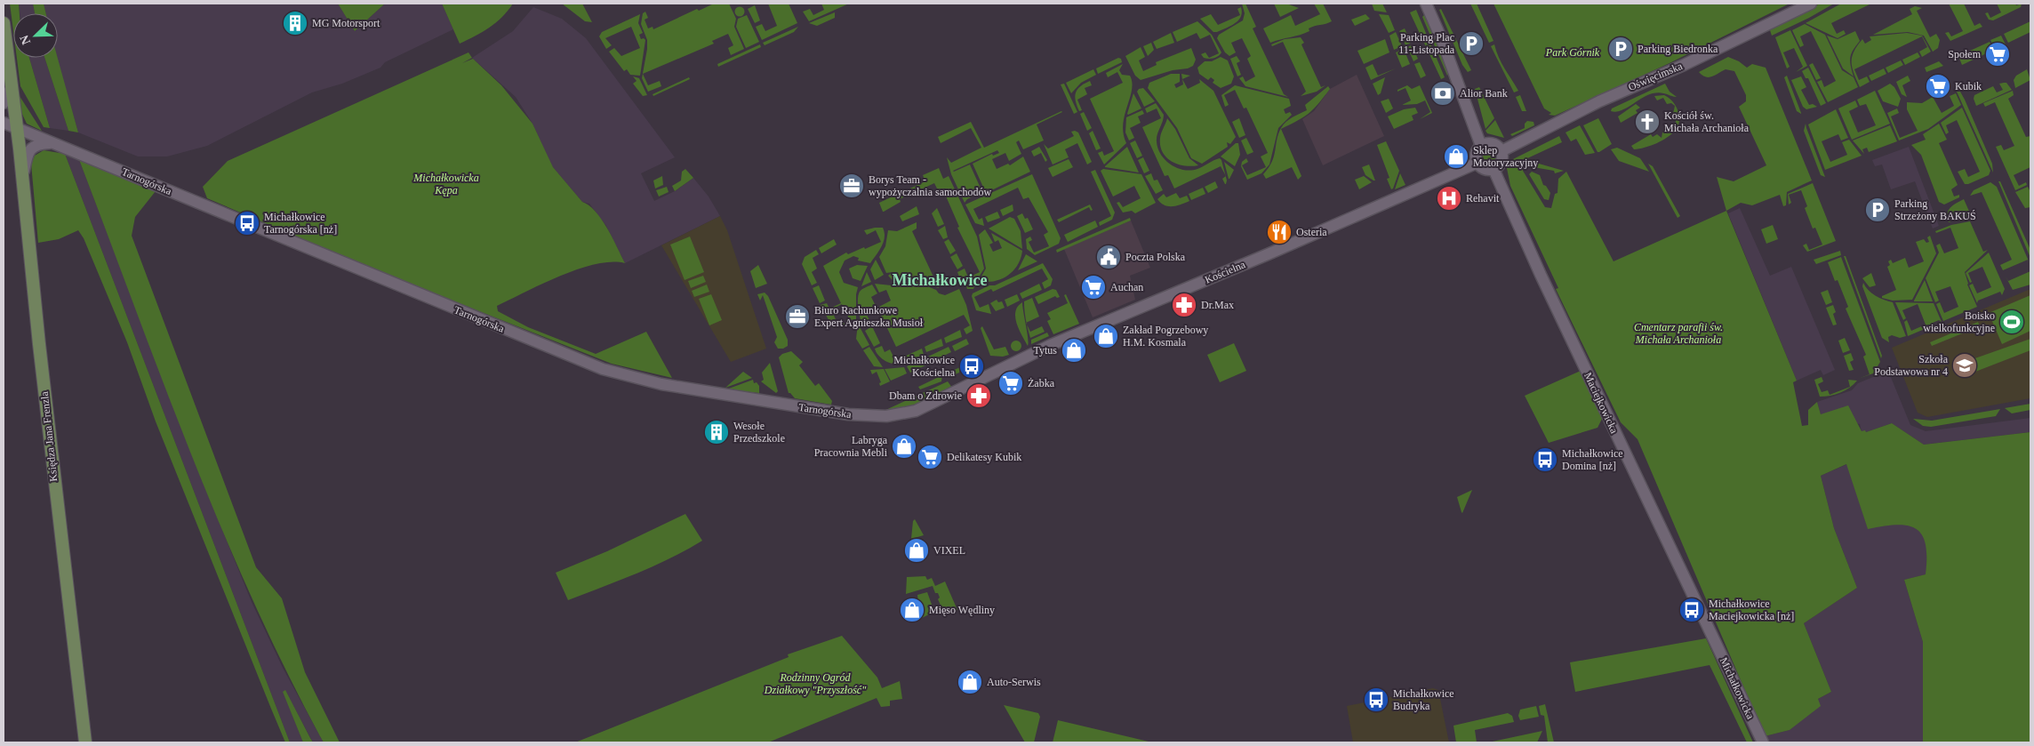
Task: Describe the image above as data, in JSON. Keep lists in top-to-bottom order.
{
  "streets": {
    "main road": ["Księdza Jana Frenzla"],
    "street": [
      "Oświęcimska",
      "Tarnogórska",
      "Kościelna",
      "Maciejkowicka",
      "Michałkowicka"
    ]
  },
  "crossings": [
    ["Oświęcimska", "Kościelna"],
    ["Oświęcimska", "Maciejkowicka"],
    ["Tarnogórska", "Kościelna"],
    ["Tarnogórska", "Księdza Jana Frenzla"],
    ["Kościelna", "Maciejkowicka"],
    ["Maciejkowicka", "Michałkowicka"]
  ],
  "districts": ["Michałkowice"],
  "parks": [
    "Park Górnik",
    "Michałkowicka Kępa",
    "Cmentarz parafii św. Michała Archanioła",
    "Rodzinny Ogród Działkowy \"Przyszłość\""
  ],
  "places": {
    "building": ["MG Motorsport", "Wesołe Przedszkole"],
    "parking": ["Parking Plac 11-Listopada", "Parking Biedronka", "Parking Strzeżony BAKUŚ"],
    "supermarket": [
      "Społem",
      "Kubik",
      "Auchan",
      "Żabka",
      "Delikatesy Kubik"
    ],
    "bank": ["Alior Bank"],
    "church": ["Kościół św. Michała Archanioła"],
    "shop": [
      "Sklep Motoryzacyjny",
      "Zakład Pogrzebowy H.M. Kosmala",
      "Tytus",
      "Labryga Pracownia Mebli",
      "VIXEL",
      "Mięso Wędliny",
      "Auto-Serwis"
    ],
    "office": ["Borys Team - wypożyczalnia samochodów", "Biuro Rachunkowe Expert Agnieszka Musioł"],
    "hospital": ["Rehavit"],
    "bus stop": [
      "Michałkowice Tarnogórska [nż]",
      "Michałkowice Kościelna",
      "Michałkowice Domina [nż]",
      "Michałkowice Maciejkowicka [nż]",
      "Michałkowice Budryka"
    ],
    "restaurant": ["Osteria"],
    "public building": ["Poczta Polska"],
    "pharmacy": ["Dr.Max", "Dbam o Zdrowie"],
    "sports": ["Boisko wielkofunkcyjne"],
    "school or university": ["Szkoła Podstawowa nr 4"]
  },
  "north": "bottom left"
}
